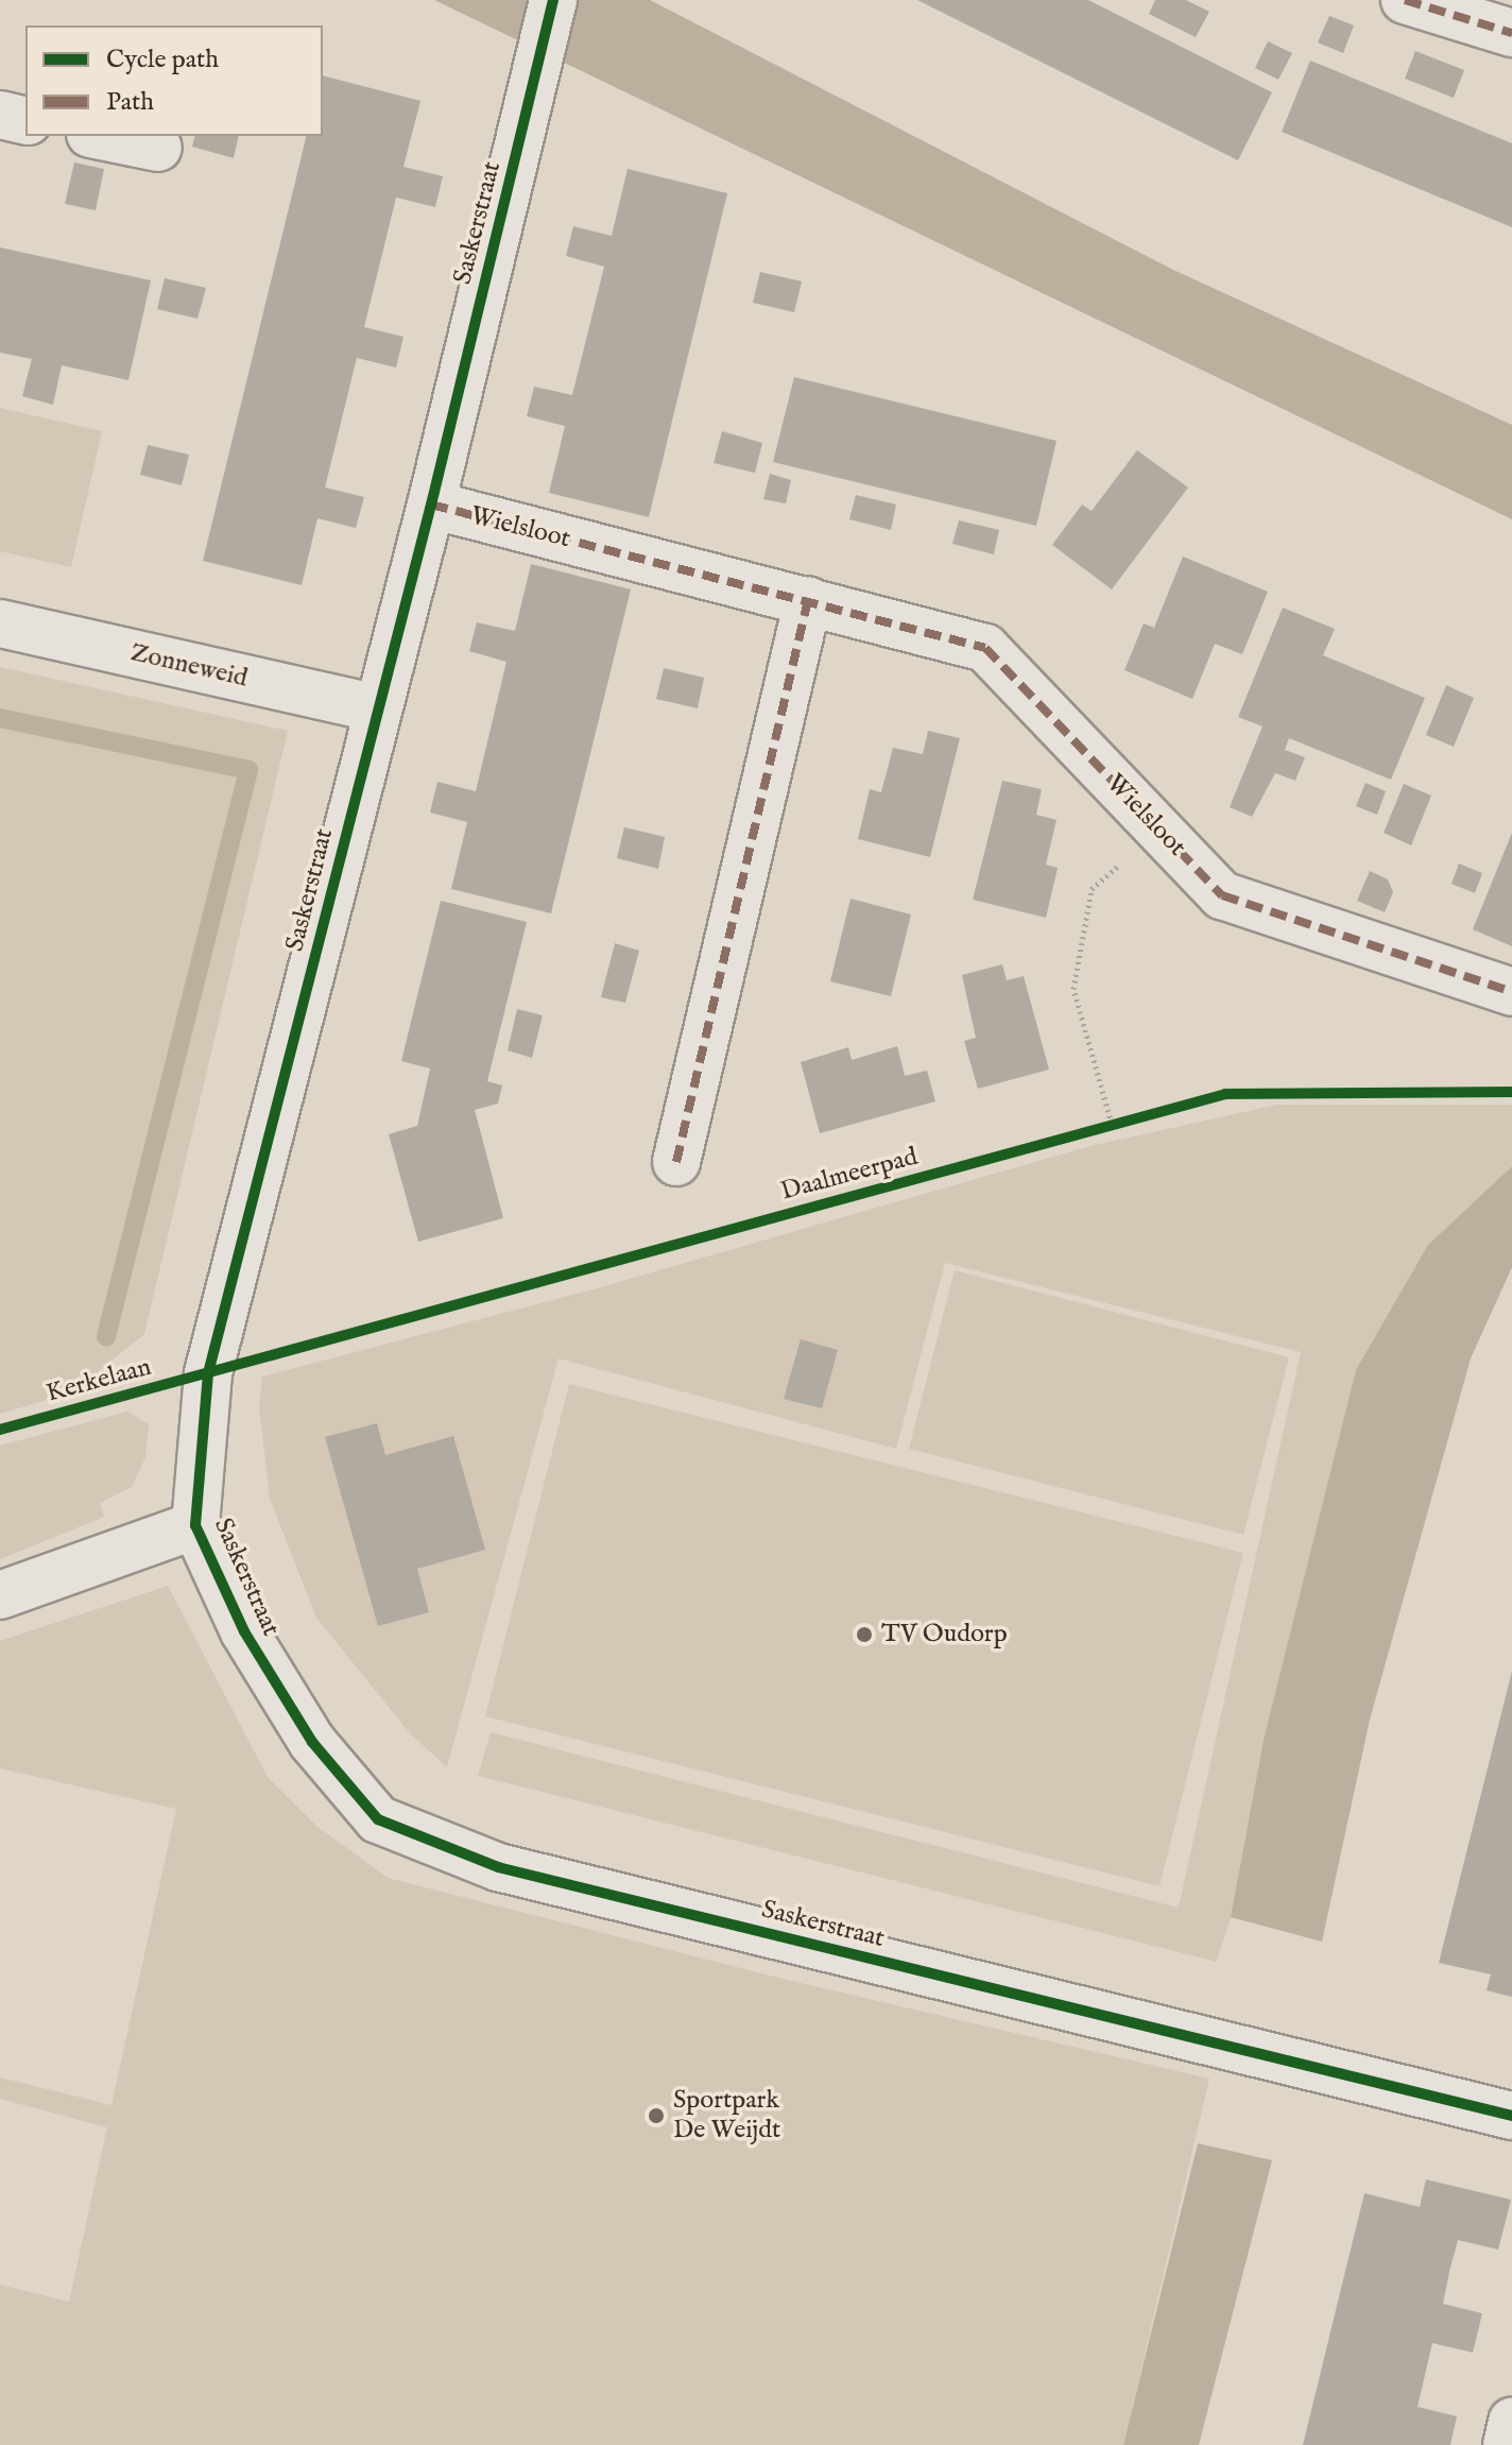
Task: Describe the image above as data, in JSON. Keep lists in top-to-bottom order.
{
  "streets": {
    "street": ["Saskerstraat", "Wielsloot", "Zonneweid"],
    "cycle path": ["Daalmeerpad"]
  },
  "crossings": [
    ["Saskerstraat", "Wielsloot"],
    ["Saskerstraat", "Zonneweid"]
  ],
  "places": ["TV Oudorp", "Sportpark De Weijdt"],
  "legend": ["Cycle path", "Path"]
}
